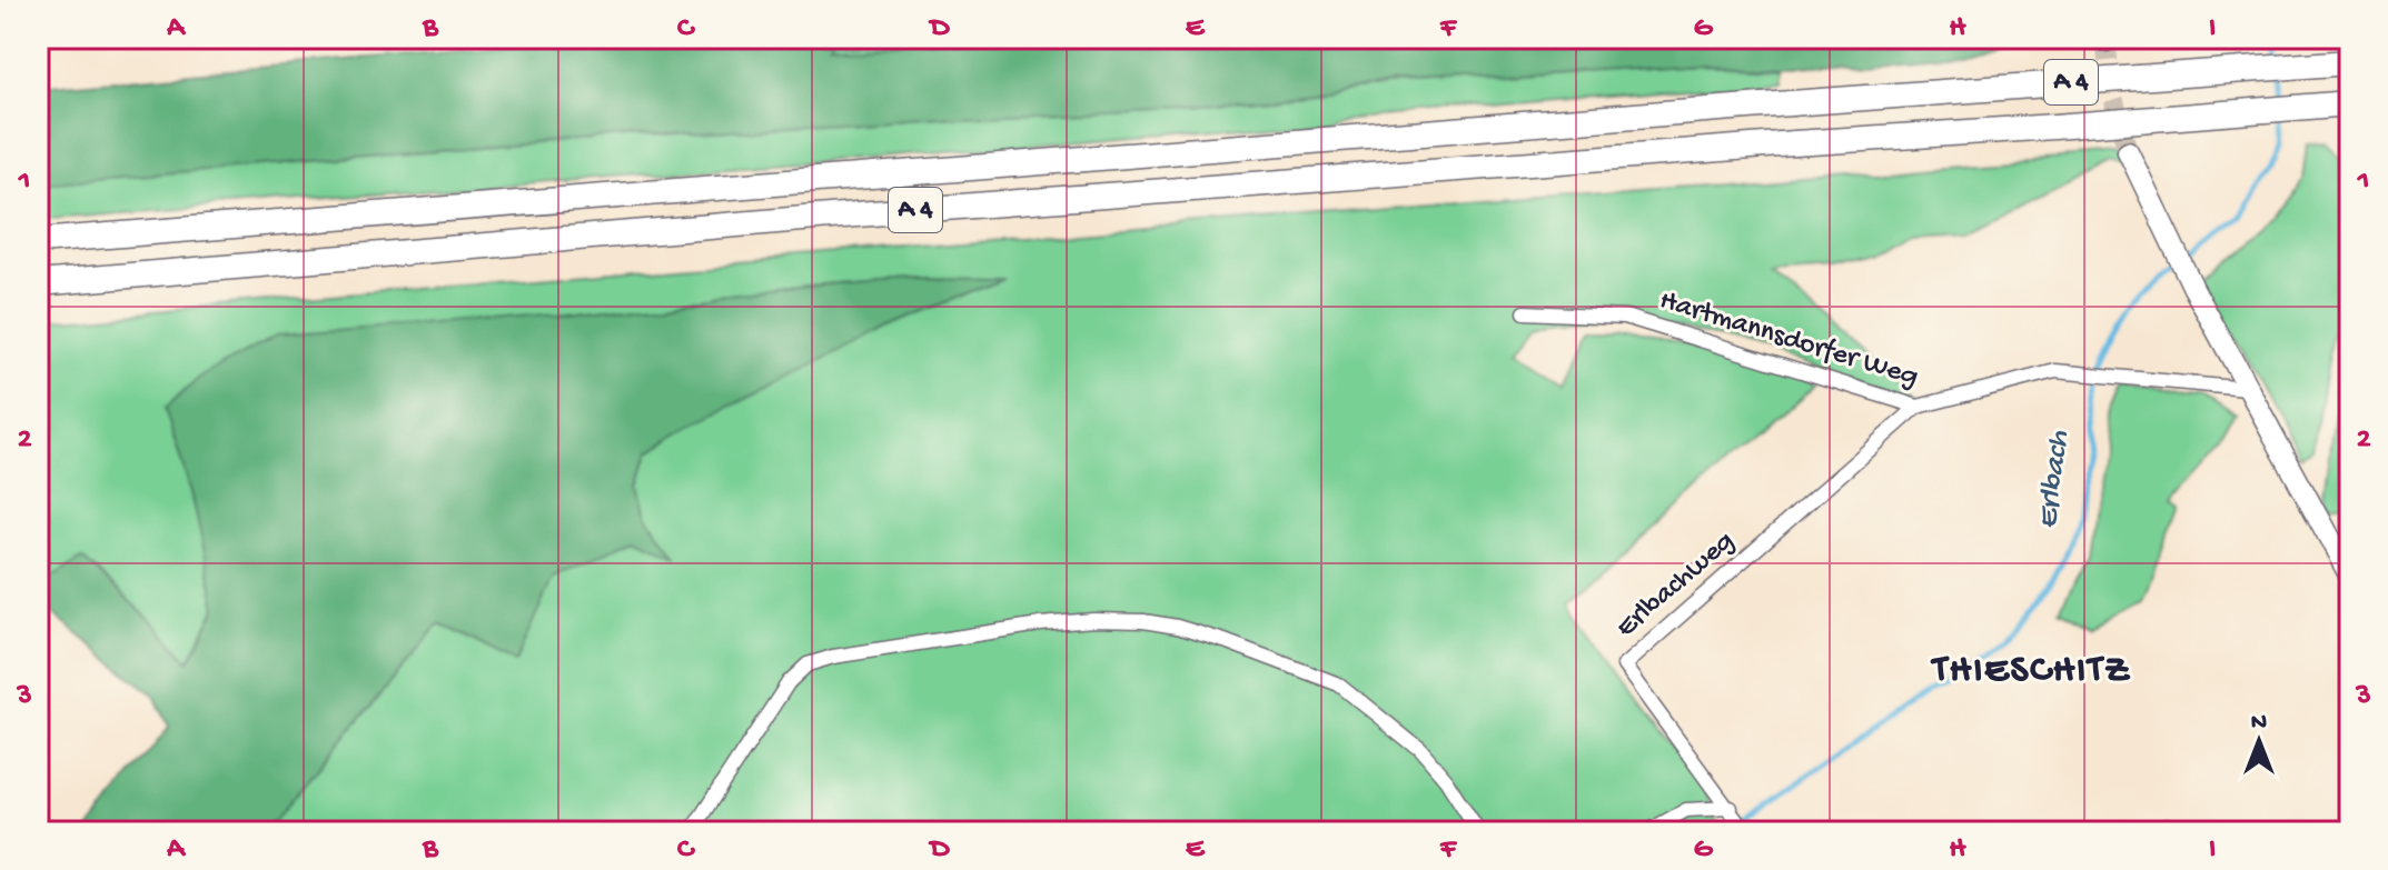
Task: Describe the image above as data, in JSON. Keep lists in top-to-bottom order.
{
  "streets": {
    "highway": ["A 4"],
    "street": ["Hartmannsdorfer Weg", "Erlbachweg"]
  },
  "crossings": [
    ["Hartmannsdorfer Weg", "Erlbachweg"]
  ],
  "districts": ["THIESCHITZ"],
  "water": ["Erlbach"],
  "north": "top",
  "grid": {
    "columns": [
      "A",
      "B",
      "C",
      "D",
      "E",
      "F",
      "G",
      "H",
      "I"
    ],
    "rows": ["1", "2", "3"]
  }
}
